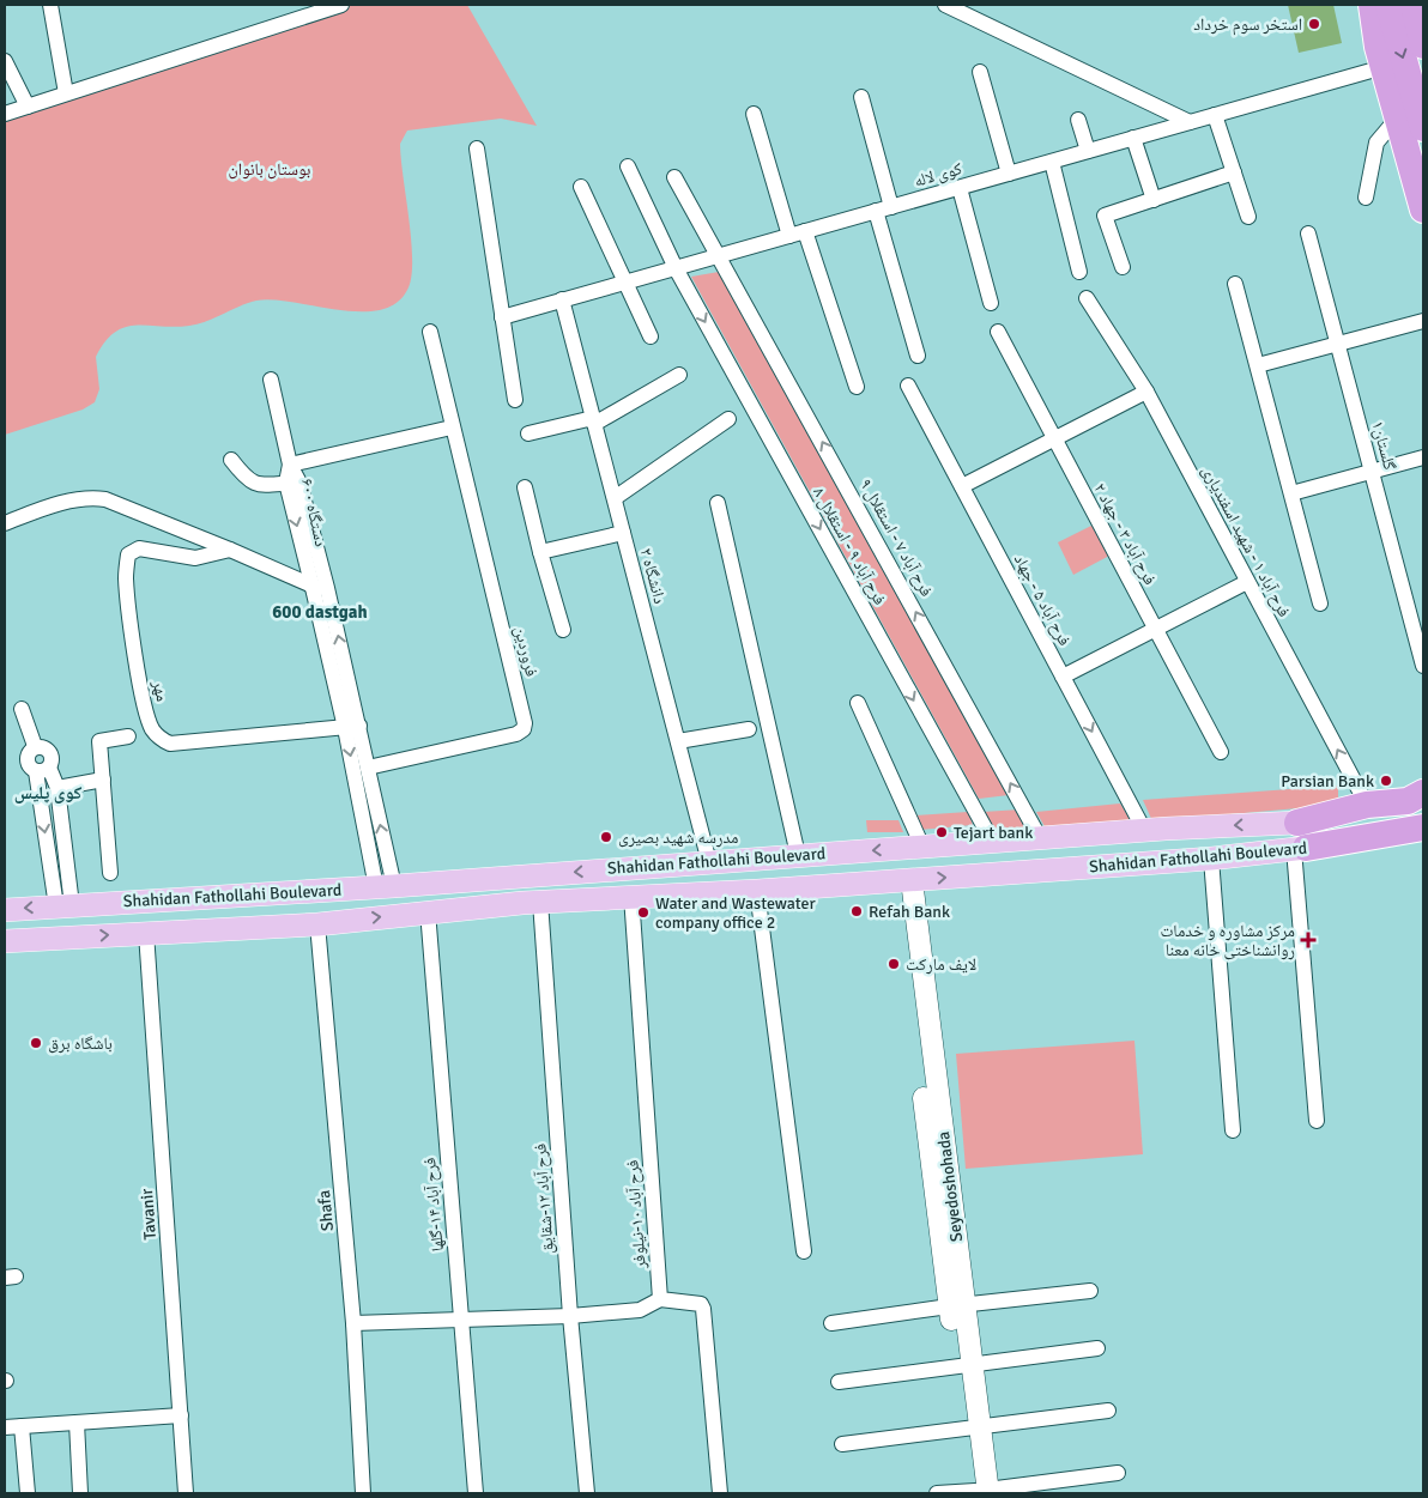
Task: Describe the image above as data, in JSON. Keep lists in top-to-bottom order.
{
  "streets": {
    "highway": ["Shahidan Fathollahi Boulevard"],
    "street": [
      "کوی لاله",
      "گلستان۱",
      "۶۰۰ دستگاه",
      "فرح آباد ۳ - جهاد ۲",
      "فرح آباد ۷ - استقلال ۹",
      "فرح آباد ۱ - شهید اسفندیاری",
      "فرح آباد ۹ - استقلال ۸",
      "دانشگاه ۲",
      "فرح آباد ۵ - جهاد",
      "فروردین",
      "مهر",
      "Seyedoshohada",
      "فرح آباد ۱۲-شقایق",
      "فرح آباد ۱۴-گلها",
      "Shafa",
      "Tavanir",
      "فرح آباد ۱۰-نیلوفر"
    ]
  },
  "crossings": [
    ["کوی لاله", "فرح آباد ۷ - استقلال ۹"],
    ["کوی لاله", "فرح آباد ۹ - استقلال ۸"],
    ["کوی لاله", "دانشگاه ۲"],
    ["۶۰۰ دستگاه", "فروردین"],
    ["۶۰۰ دستگاه", "مهر"],
    ["۶۰۰ دستگاه", "Shahidan Fathollahi Boulevard"],
    ["فرح آباد ۷ - استقلال ۹", "Shahidan Fathollahi Boulevard"],
    ["فرح آباد ۱ - شهید اسفندیاری", "Shahidan Fathollahi Boulevard"],
    ["فرح آباد ۹ - استقلال ۸", "Shahidan Fathollahi Boulevard"],
    ["دانشگاه ۲", "Shahidan Fathollahi Boulevard"],
    ["فرح آباد ۵ - جهاد", "Shahidan Fathollahi Boulevard"],
    ["Shahidan Fathollahi Boulevard", "Seyedoshohada"],
    ["Shahidan Fathollahi Boulevard", "فرح آباد ۱۲-شقایق"],
    ["Shahidan Fathollahi Boulevard", "فرح آباد ۱۴-گلها"],
    ["Shahidan Fathollahi Boulevard", "Shafa"],
    ["Shahidan Fathollahi Boulevard", "Tavanir"],
    ["Shahidan Fathollahi Boulevard", "فرح آباد ۱۰-نیلوفر"]
  ],
  "one_way": ["فرح آباد ۱ - شهید اسفندیاری"],
  "districts": ["600 dastgah", "کوی پلیس"],
  "parks": ["بوستان بانوان"],
  "places": {
    "other": [
      "استخر سوم خرداد",
      "Parsian Bank",
      "Tejart bank",
      "مدرسه شهید بصیری",
      "Refah Bank",
      "Water and Wastewater company office 2",
      "لایف مارکت",
      "باشگاه برق"
    ],
    "health": ["مرکز مشاوره و خدمات روانشناختی خانه معنا"]
  }
}
